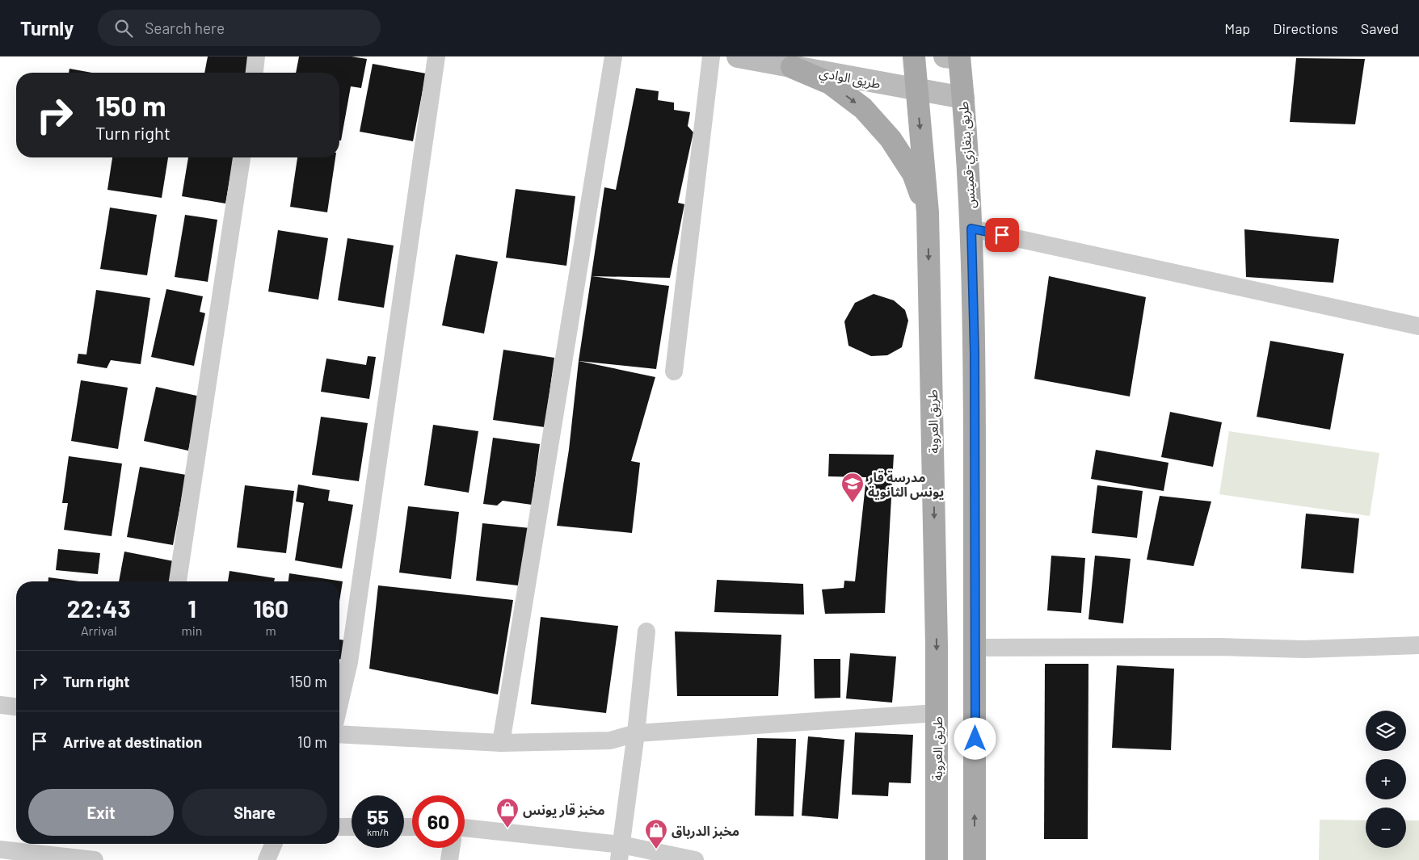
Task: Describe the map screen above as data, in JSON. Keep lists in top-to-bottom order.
{
  "streets": {
    "main road": ["طريق الوادي", "طريق بنغازي-قمينس", "طريق العروبة"]
  },
  "crossings": [
    ["طريق الوادي", "طريق بنغازي-قمينس"],
    ["طريق الوادي", "طريق العروبة"]
  ],
  "one_way": ["طريق العروبة"],
  "places": {
    "school or university": ["مدرسة قار يونس الثانوية"],
    "shop": ["مخبز قار يونس", "مخبز الدرباق"]
  },
  "page": {
    "header": "Turnly",
    "search": "Search here",
    "nav": ["Map", "Directions", "Saved"],
    "turn": ["150 m", "Turn right"],
    "eta": [
      "22:43",
      "Arrival",
      "1",
      "min",
      "160",
      "m"
    ],
    "list": [
      {
        "name": "Turn right",
        "value": "150 m"
      },
      {
        "name": "Arrive at destination",
        "value": "10 m"
      }
    ],
    "map_buttons": ["+", "−"],
    "buttons": ["Exit", "Share"],
    "speed": "55 km/h",
    "limit": "60"
  }
}
